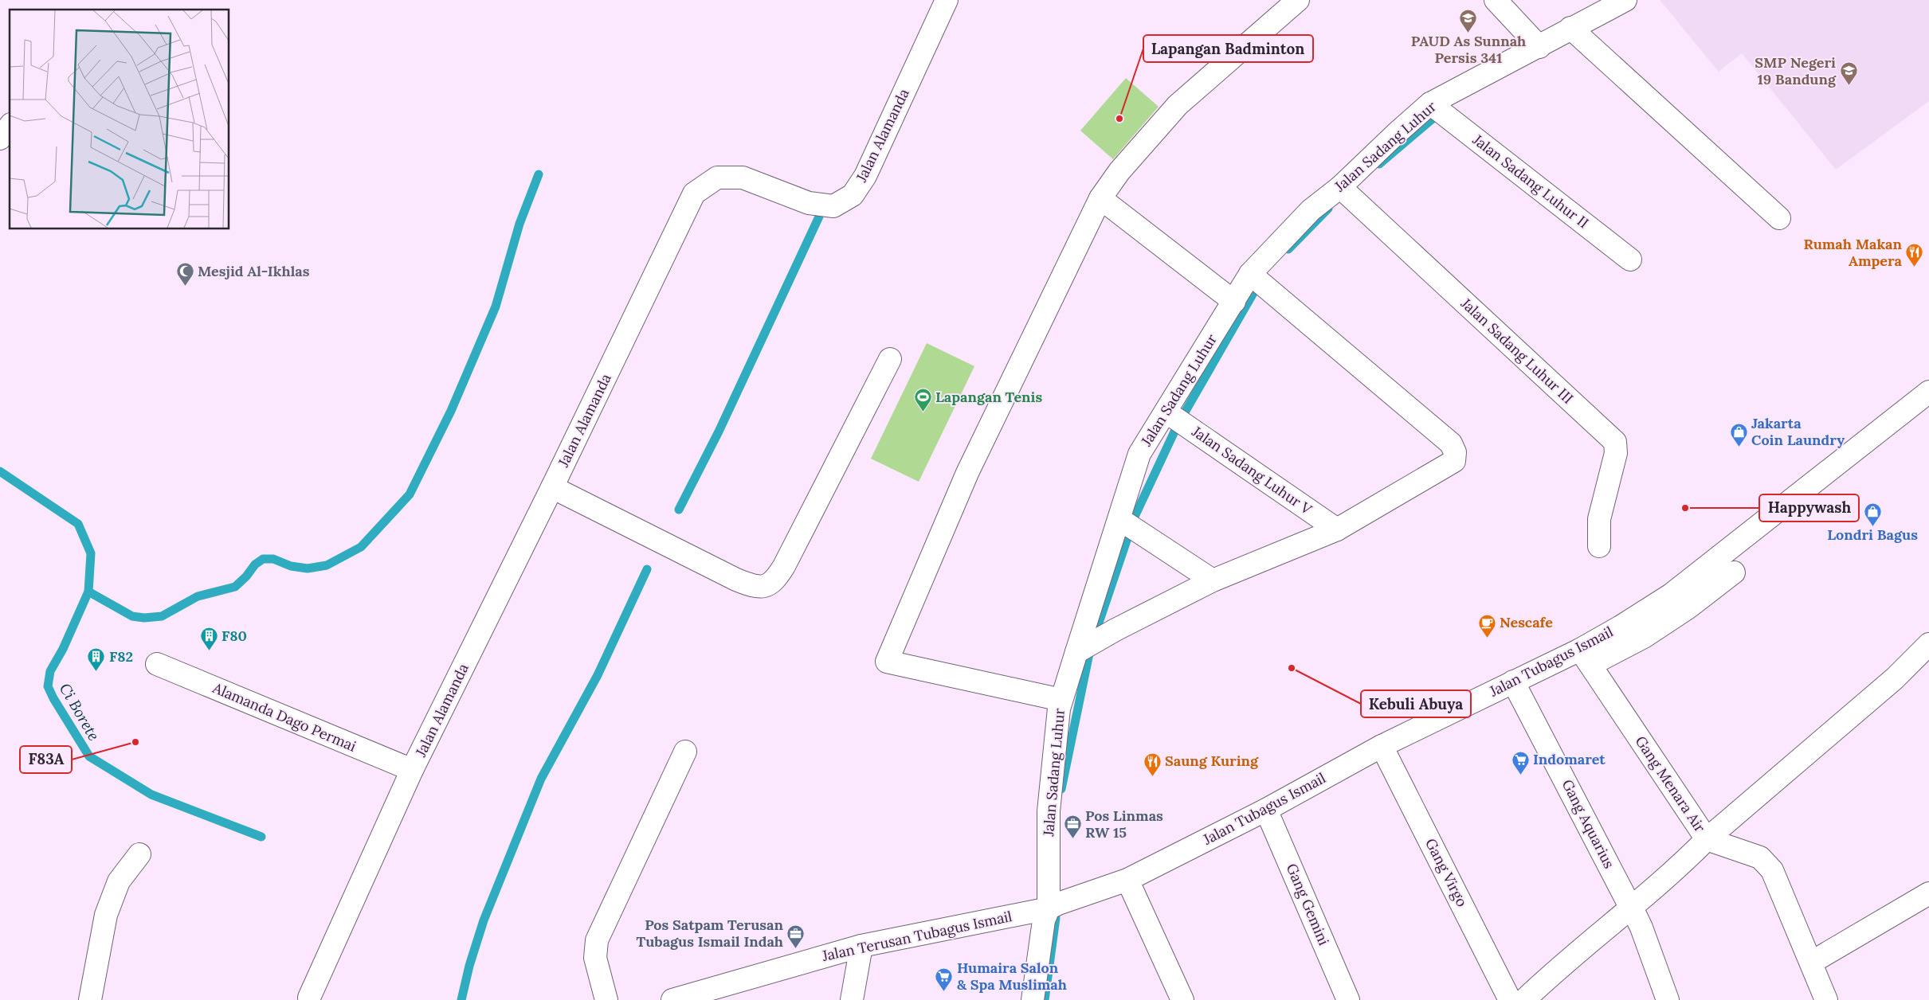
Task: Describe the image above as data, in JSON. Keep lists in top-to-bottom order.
{
  "streets": {
    "street": [
      "Jalan Alamanda",
      "Jalan Sadang Luhur",
      "Jalan Sadang Luhur II",
      "Jalan Sadang Luhur III",
      "Jalan Sadang Luhur V",
      "Jalan Tubagus Ismail",
      "Alamanda Dago Permai",
      "Gang Menara Air",
      "Gang Aquarius",
      "Gang Virgo",
      "Gang Gemini",
      "Jalan Terusan Tubagus Ismail"
    ]
  },
  "crossings": [
    ["Jalan Alamanda", "Alamanda Dago Permai"],
    ["Jalan Sadang Luhur", "Jalan Sadang Luhur II"],
    ["Jalan Sadang Luhur", "Jalan Sadang Luhur III"],
    ["Jalan Sadang Luhur", "Jalan Sadang Luhur V"],
    ["Jalan Sadang Luhur", "Jalan Tubagus Ismail"],
    ["Jalan Sadang Luhur", "Jalan Terusan Tubagus Ismail"],
    ["Jalan Tubagus Ismail", "Gang Menara Air"],
    ["Jalan Tubagus Ismail", "Gang Aquarius"],
    ["Jalan Tubagus Ismail", "Gang Virgo"],
    ["Jalan Tubagus Ismail", "Gang Gemini"],
    ["Jalan Tubagus Ismail", "Jalan Terusan Tubagus Ismail"]
  ],
  "water": ["Ci Borete"],
  "places": {
    "school or university": ["PAUD As Sunnah Persis 341", "SMP Negeri 19 Bandung"],
    "other": [
      "Lapangan Badminton",
      "Happywash",
      "Kebuli Abuya",
      "F83A"
    ],
    "restaurant": ["Rumah Makan Ampera", "Saung Kuring"],
    "mosque": ["Mesjid Al-Ikhlas"],
    "sports": ["Lapangan Tenis"],
    "shop": ["Jakarta Coin Laundry", "Londri Bagus"],
    "cafe": ["Nescafe"],
    "building": ["F80", "F82"],
    "supermarket": ["Indomaret", "Humaira Salon & Spa Muslimah"],
    "office": ["Pos Linmas RW 15", "Pos Satpam Terusan Tubagus Ismail Indah"]
  }
}
